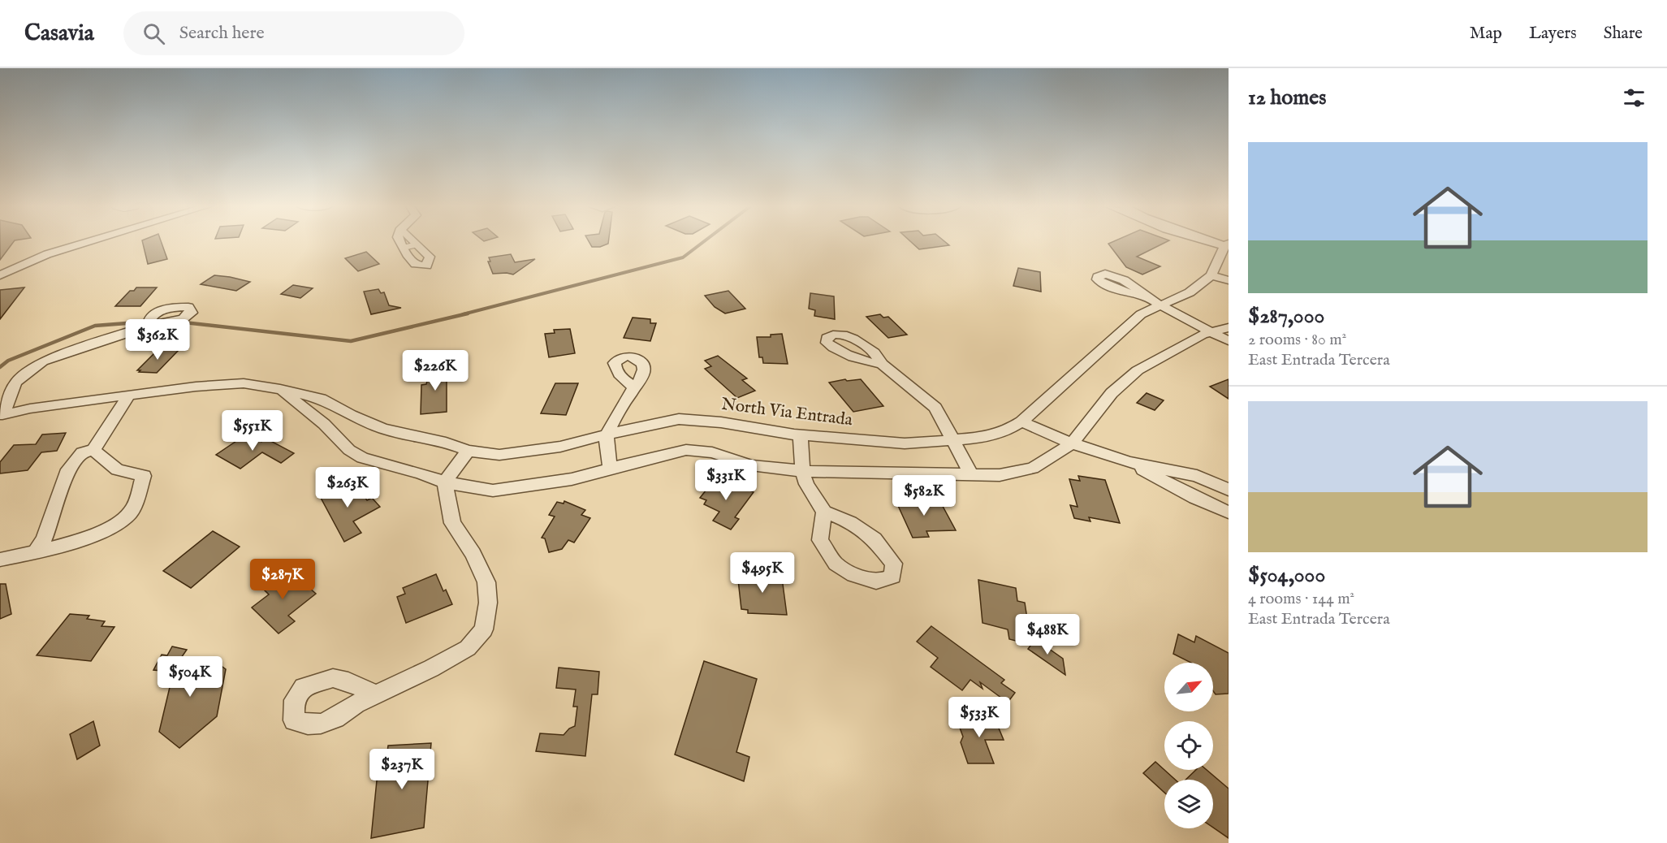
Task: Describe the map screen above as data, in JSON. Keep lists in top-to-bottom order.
{
  "streets": {
    "street": ["North Via Entrada"]
  },
  "north": "top right",
  "page": {
    "header": "Casavia",
    "search": "Search here",
    "nav": ["Map", "Layers", "Share"],
    "heading": "12 homes",
    "list": [
      {
        "name": "$287,000",
        "note": "2 rooms · 80 m² · East Entrada Tercera"
      },
      {
        "name": "$504,000",
        "note": "4 rooms · 144 m² · East Entrada Tercera"
      }
    ],
    "price": [
      "$362K",
      "$226K",
      "$551K",
      "$331K",
      "$263K",
      "$582K",
      "$495K",
      "$287K",
      "$488K",
      "$504K",
      "$533K",
      "$237K"
    ]
  }
}
